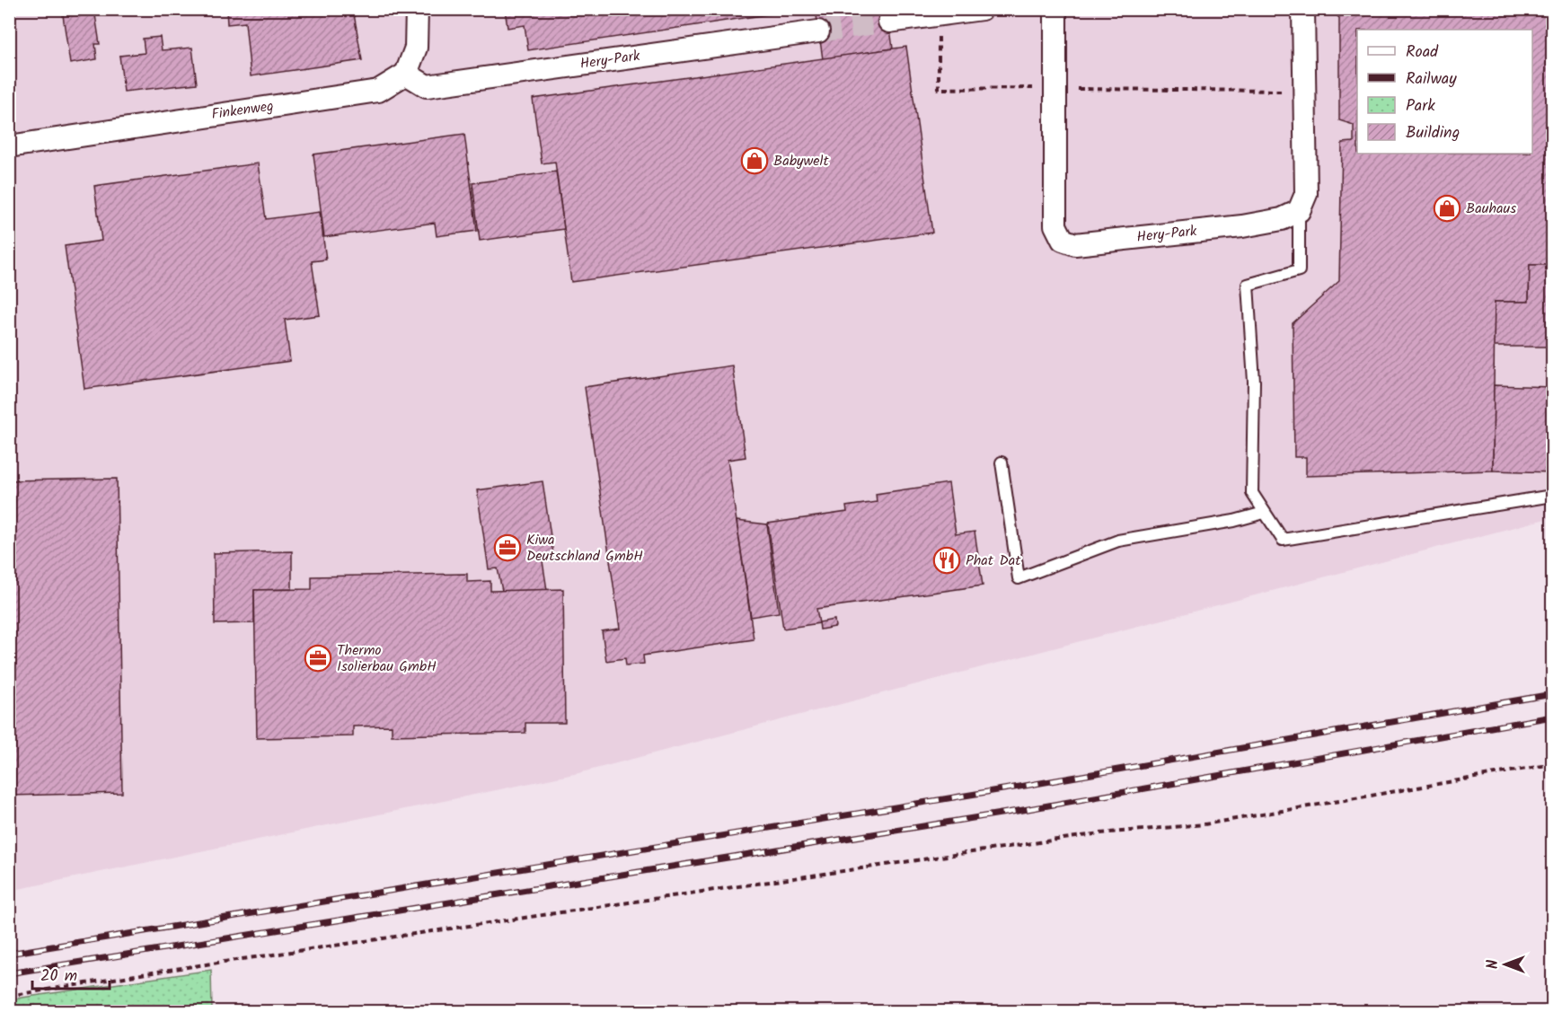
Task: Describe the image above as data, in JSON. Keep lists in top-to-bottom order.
{
  "streets": {
    "street": ["Hery-Park", "Finkenweg"]
  },
  "crossings": [
    ["Hery-Park", "Finkenweg"]
  ],
  "places": {
    "shop": ["Babywelt", "Bauhaus"],
    "office": ["Kiwa Deutschland GmbH", "Thermo Isolierbau GmbH"],
    "restaurant": ["Phat Dat"]
  },
  "legend": [
    "Road",
    "Railway",
    "Park",
    "Building"
  ],
  "scale_bar": "20 m",
  "north": "left"
}
